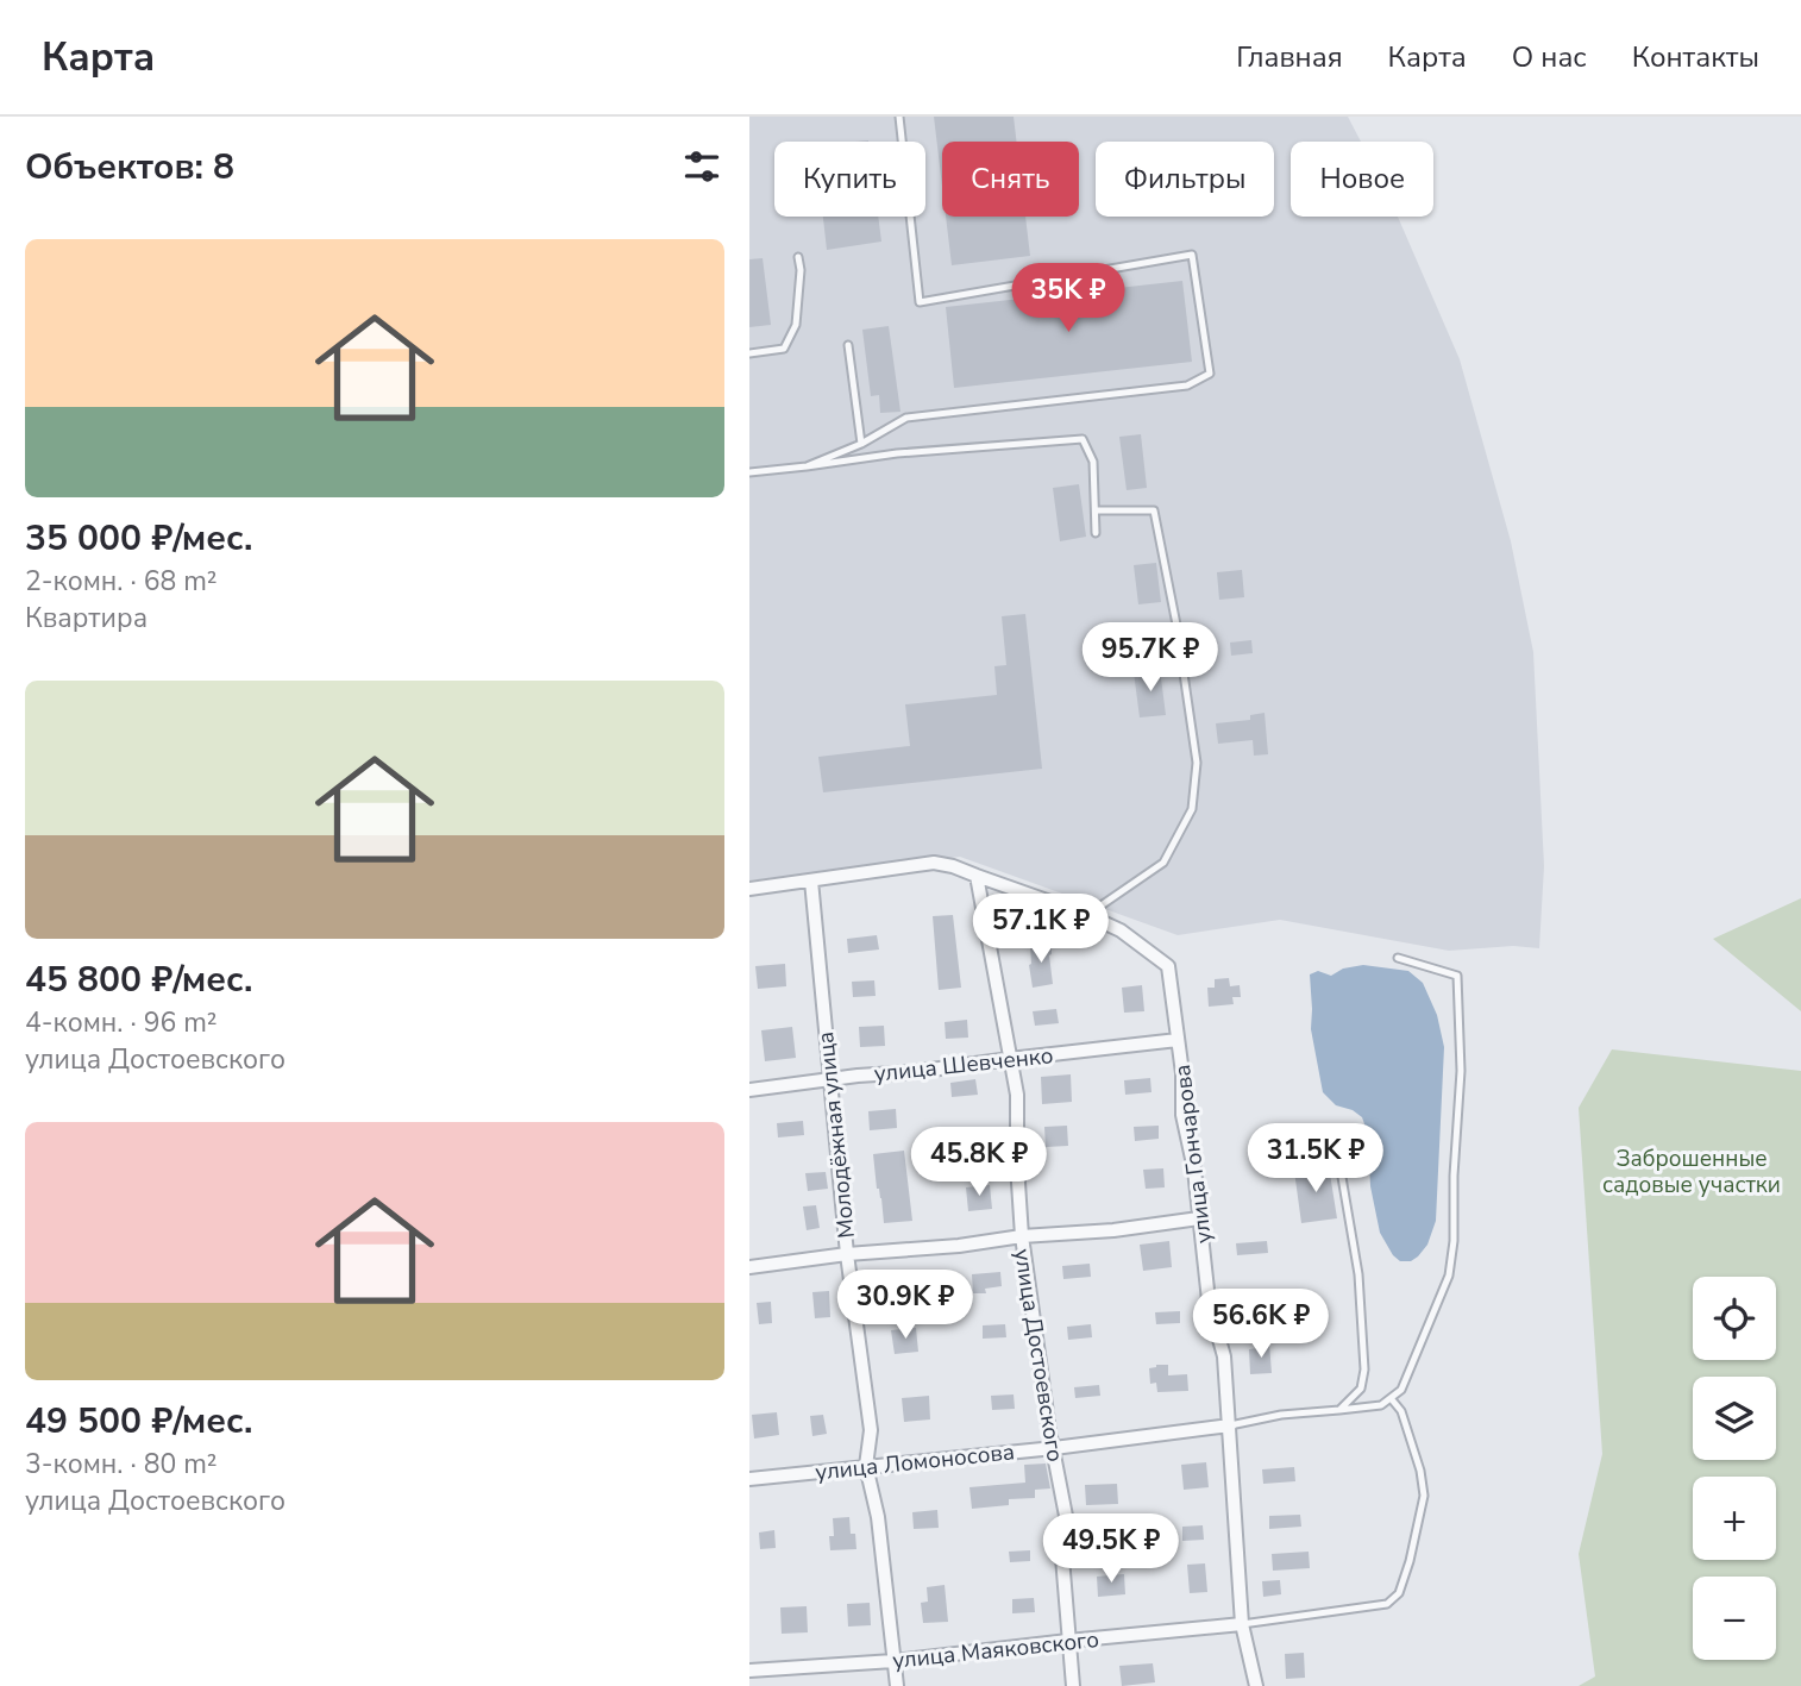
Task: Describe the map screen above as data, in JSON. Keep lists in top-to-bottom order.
{
  "streets": {
    "street": [
      "улица Шевченко",
      "Молодёжная улица",
      "улица Гончарова",
      "улица Достоевского",
      "улица Ломоносова",
      "улица Маяковского"
    ]
  },
  "crossings": [
    ["улица Шевченко", "Молодёжная улица"],
    ["улица Шевченко", "улица Гончарова"],
    ["улица Шевченко", "улица Достоевского"],
    ["Молодёжная улица", "улица Ломоносова"],
    ["Молодёжная улица", "улица Маяковского"],
    ["улица Гончарова", "улица Ломоносова"],
    ["улица Гончарова", "улица Маяковского"],
    ["улица Достоевского", "улица Ломоносова"],
    ["улица Достоевского", "улица Маяковского"]
  ],
  "parks": ["Заброшенные садовые участки"],
  "page": {
    "header": "Карта",
    "nav": [
      "Главная",
      "Карта",
      "О нас",
      "Контакты"
    ],
    "heading": "Объектов: 8",
    "chip": [
      "Купить",
      "Снять",
      "Фильтры",
      "Новое"
    ],
    "list": [
      {
        "name": "35 000 ₽/мес.",
        "note": "2-комн. · 68 m² · Квартира"
      },
      {
        "name": "45 800 ₽/мес.",
        "note": "4-комн. · 96 m² · улица Достоевского"
      },
      {
        "name": "49 500 ₽/мес.",
        "note": "3-комн. · 80 m² · улица Достоевского"
      }
    ],
    "price": [
      "35K ₽",
      "95.7K ₽",
      "57.1K ₽",
      "31.5K ₽",
      "45.8K ₽",
      "30.9K ₽",
      "56.6K ₽",
      "49.5K ₽"
    ],
    "map_buttons": ["+", "−"]
  }
}
